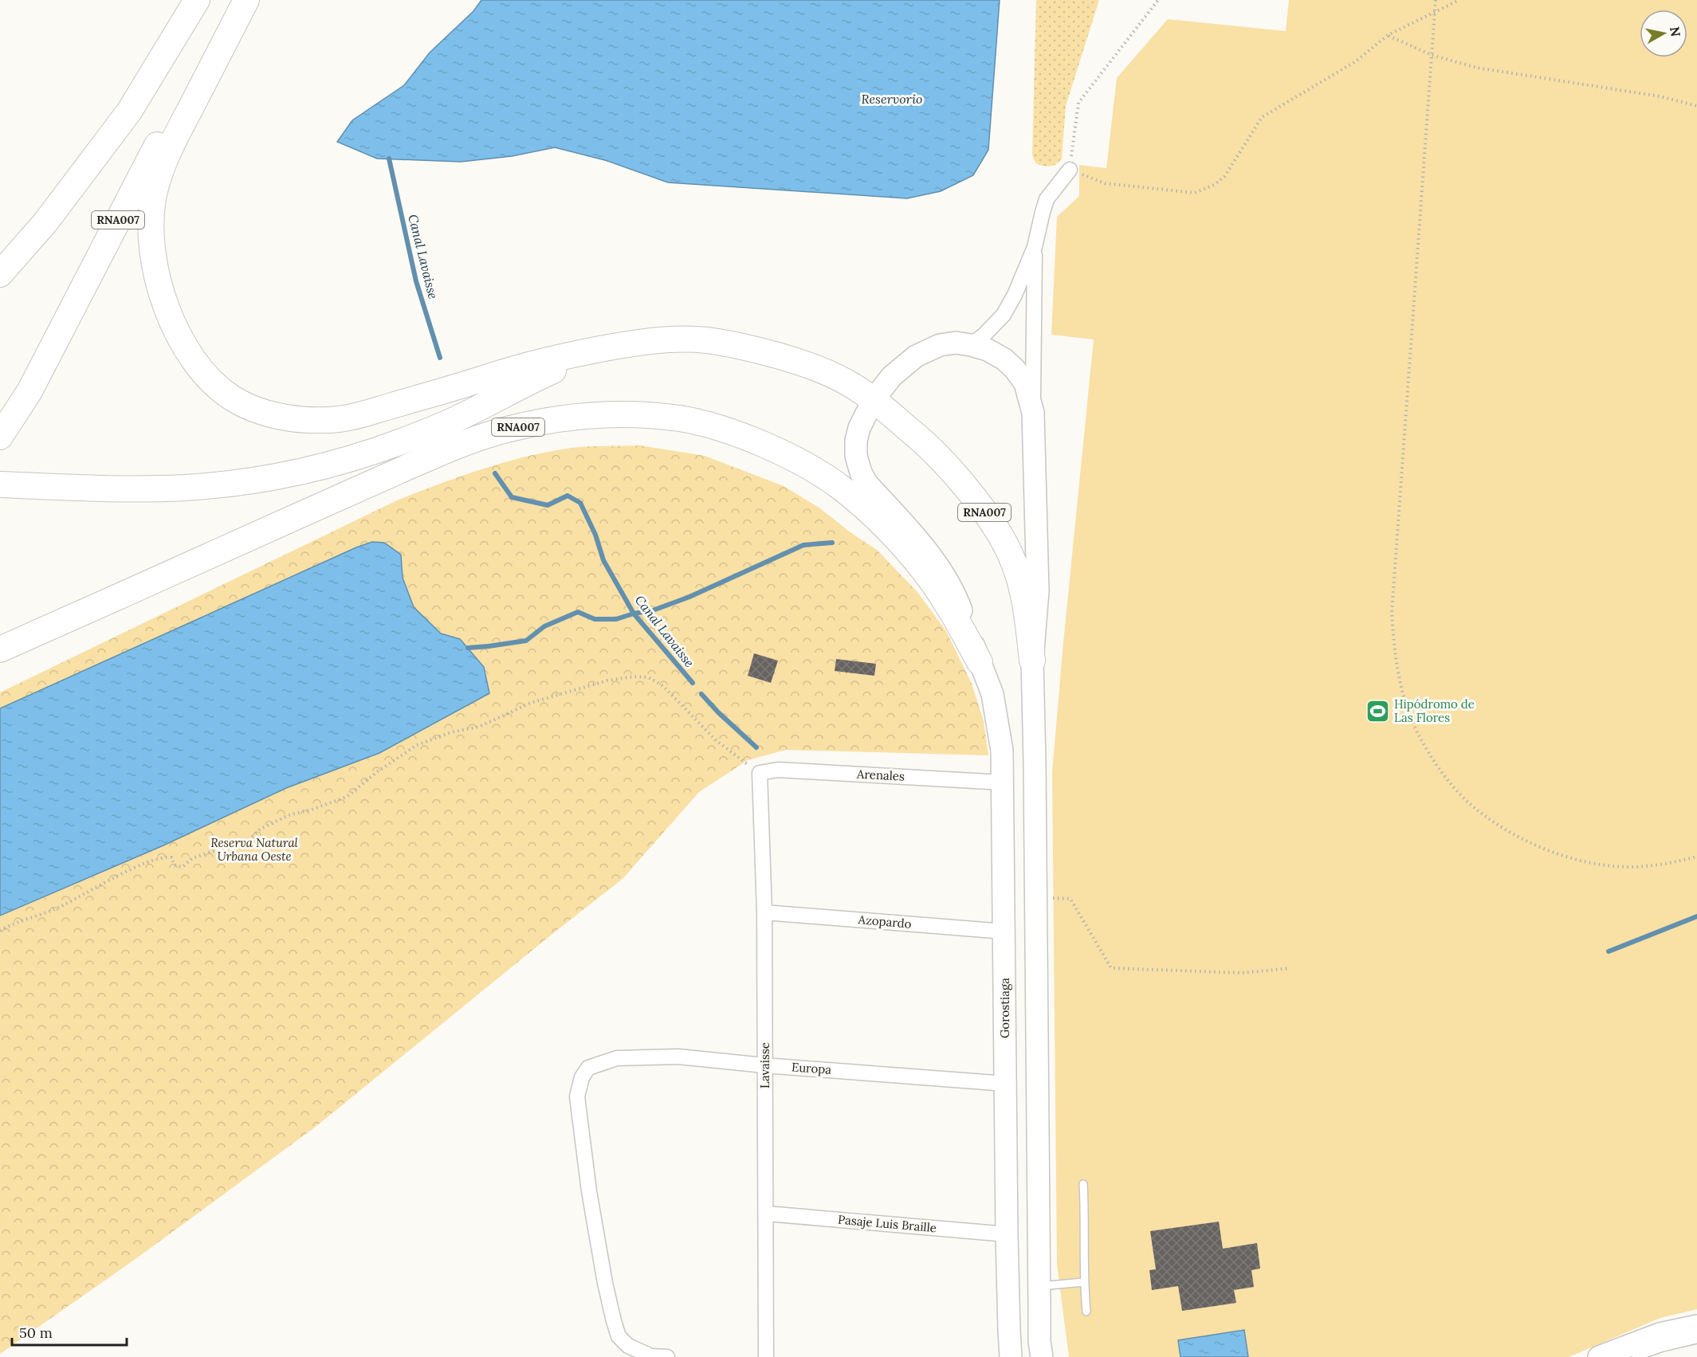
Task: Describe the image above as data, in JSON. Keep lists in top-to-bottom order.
{
  "streets": {
    "highway": ["RNA007"],
    "main road": ["Gorostiaga"],
    "street": [
      "Arenales",
      "Azopardo",
      "Lavaisse",
      "Europa",
      "Pasaje Luis Braille"
    ]
  },
  "crossings": [
    ["RNA007", "Gorostiaga"],
    ["Arenales", "Gorostiaga"],
    ["Arenales", "Lavaisse"],
    ["Azopardo", "Gorostiaga"],
    ["Azopardo", "Lavaisse"],
    ["Gorostiaga", "Europa"],
    ["Gorostiaga", "Pasaje Luis Braille"],
    ["Lavaisse", "Europa"],
    ["Lavaisse", "Pasaje Luis Braille"]
  ],
  "water": ["Reservorio", "Canal Lavaisse"],
  "parks": ["Reserva Natural Urbana Oeste"],
  "places": {
    "sports": ["Hipódromo de Las Flores"]
  },
  "scale_bar": "50 m",
  "north": "right"
}
